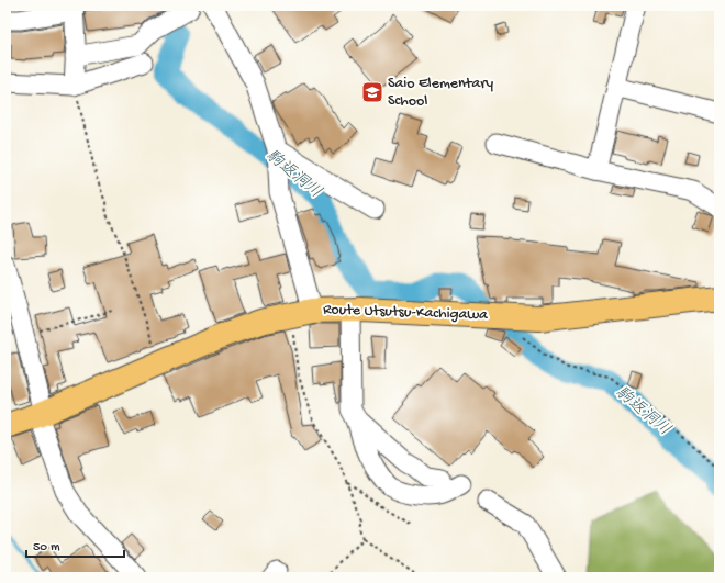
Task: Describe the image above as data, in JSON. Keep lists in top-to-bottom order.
{
  "streets": {
    "main road": ["Route Utsutsu-Kachigawa"]
  },
  "water": ["駒返洞川"],
  "places": {
    "school or university": ["Saio Elementary School"]
  },
  "scale_bar": "50 m"
}
